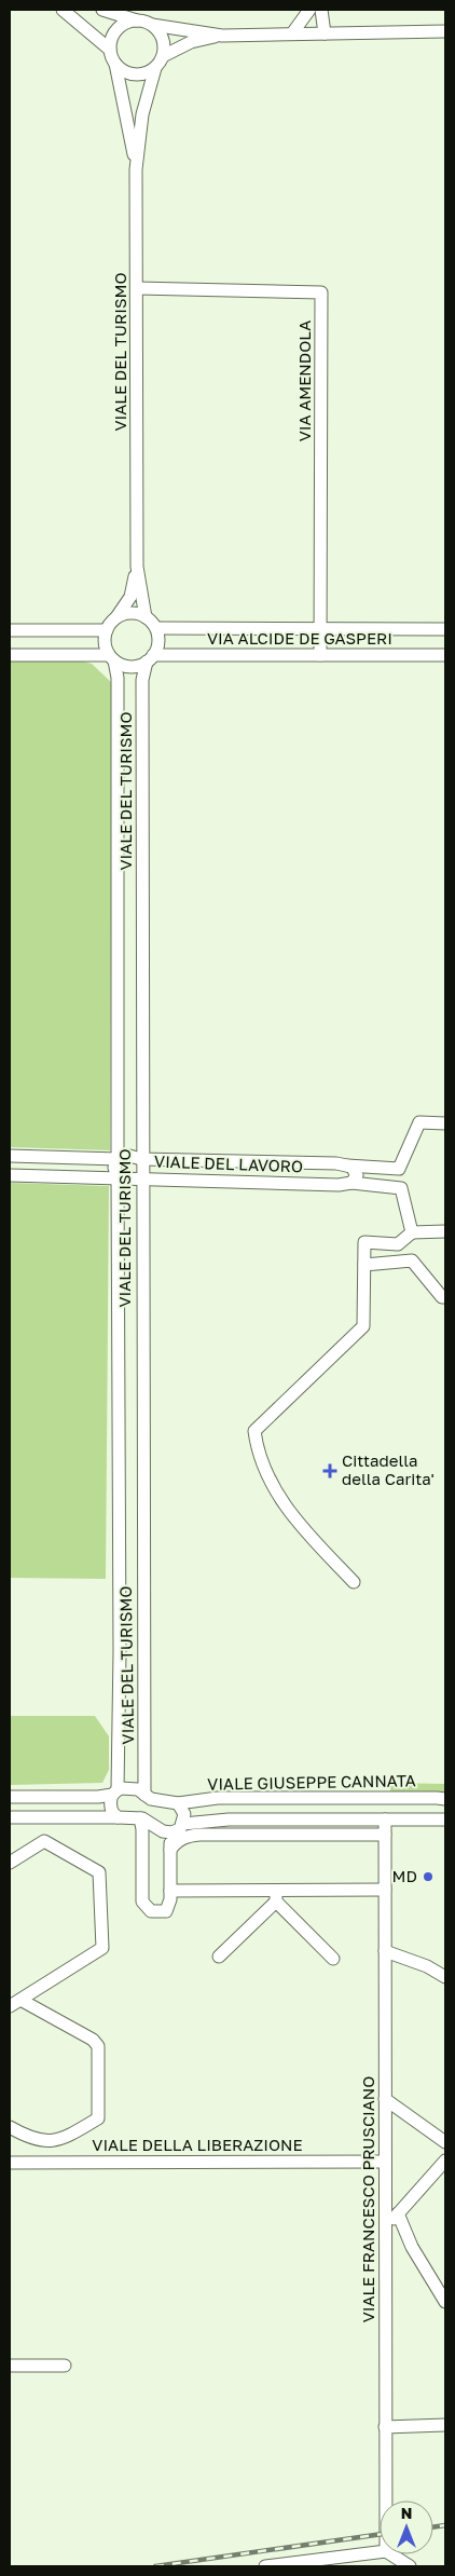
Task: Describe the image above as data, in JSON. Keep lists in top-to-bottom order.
{
  "streets": {
    "street": [
      "VIALE DEL TURISMO",
      "VIA AMENDOLA",
      "VIA ALCIDE DE GASPERI",
      "VIALE DEL LAVORO",
      "VIALE GIUSEPPE CANNATA",
      "VIALE DELLA LIBERAZIONE",
      "VIALE FRANCESCO PRUSCIANO"
    ]
  },
  "crossings": [
    ["VIALE DEL TURISMO", "VIA AMENDOLA"],
    ["VIALE DEL TURISMO", "VIA ALCIDE DE GASPERI"],
    ["VIALE DEL TURISMO", "VIALE DEL LAVORO"],
    ["VIALE DEL TURISMO", "VIALE GIUSEPPE CANNATA"],
    ["VIA AMENDOLA", "VIA ALCIDE DE GASPERI"],
    ["VIALE DELLA LIBERAZIONE", "VIALE FRANCESCO PRUSCIANO"]
  ],
  "places": {
    "health": ["Cittadella della Carita'"],
    "other": ["MD"]
  },
  "north": "top"
}
